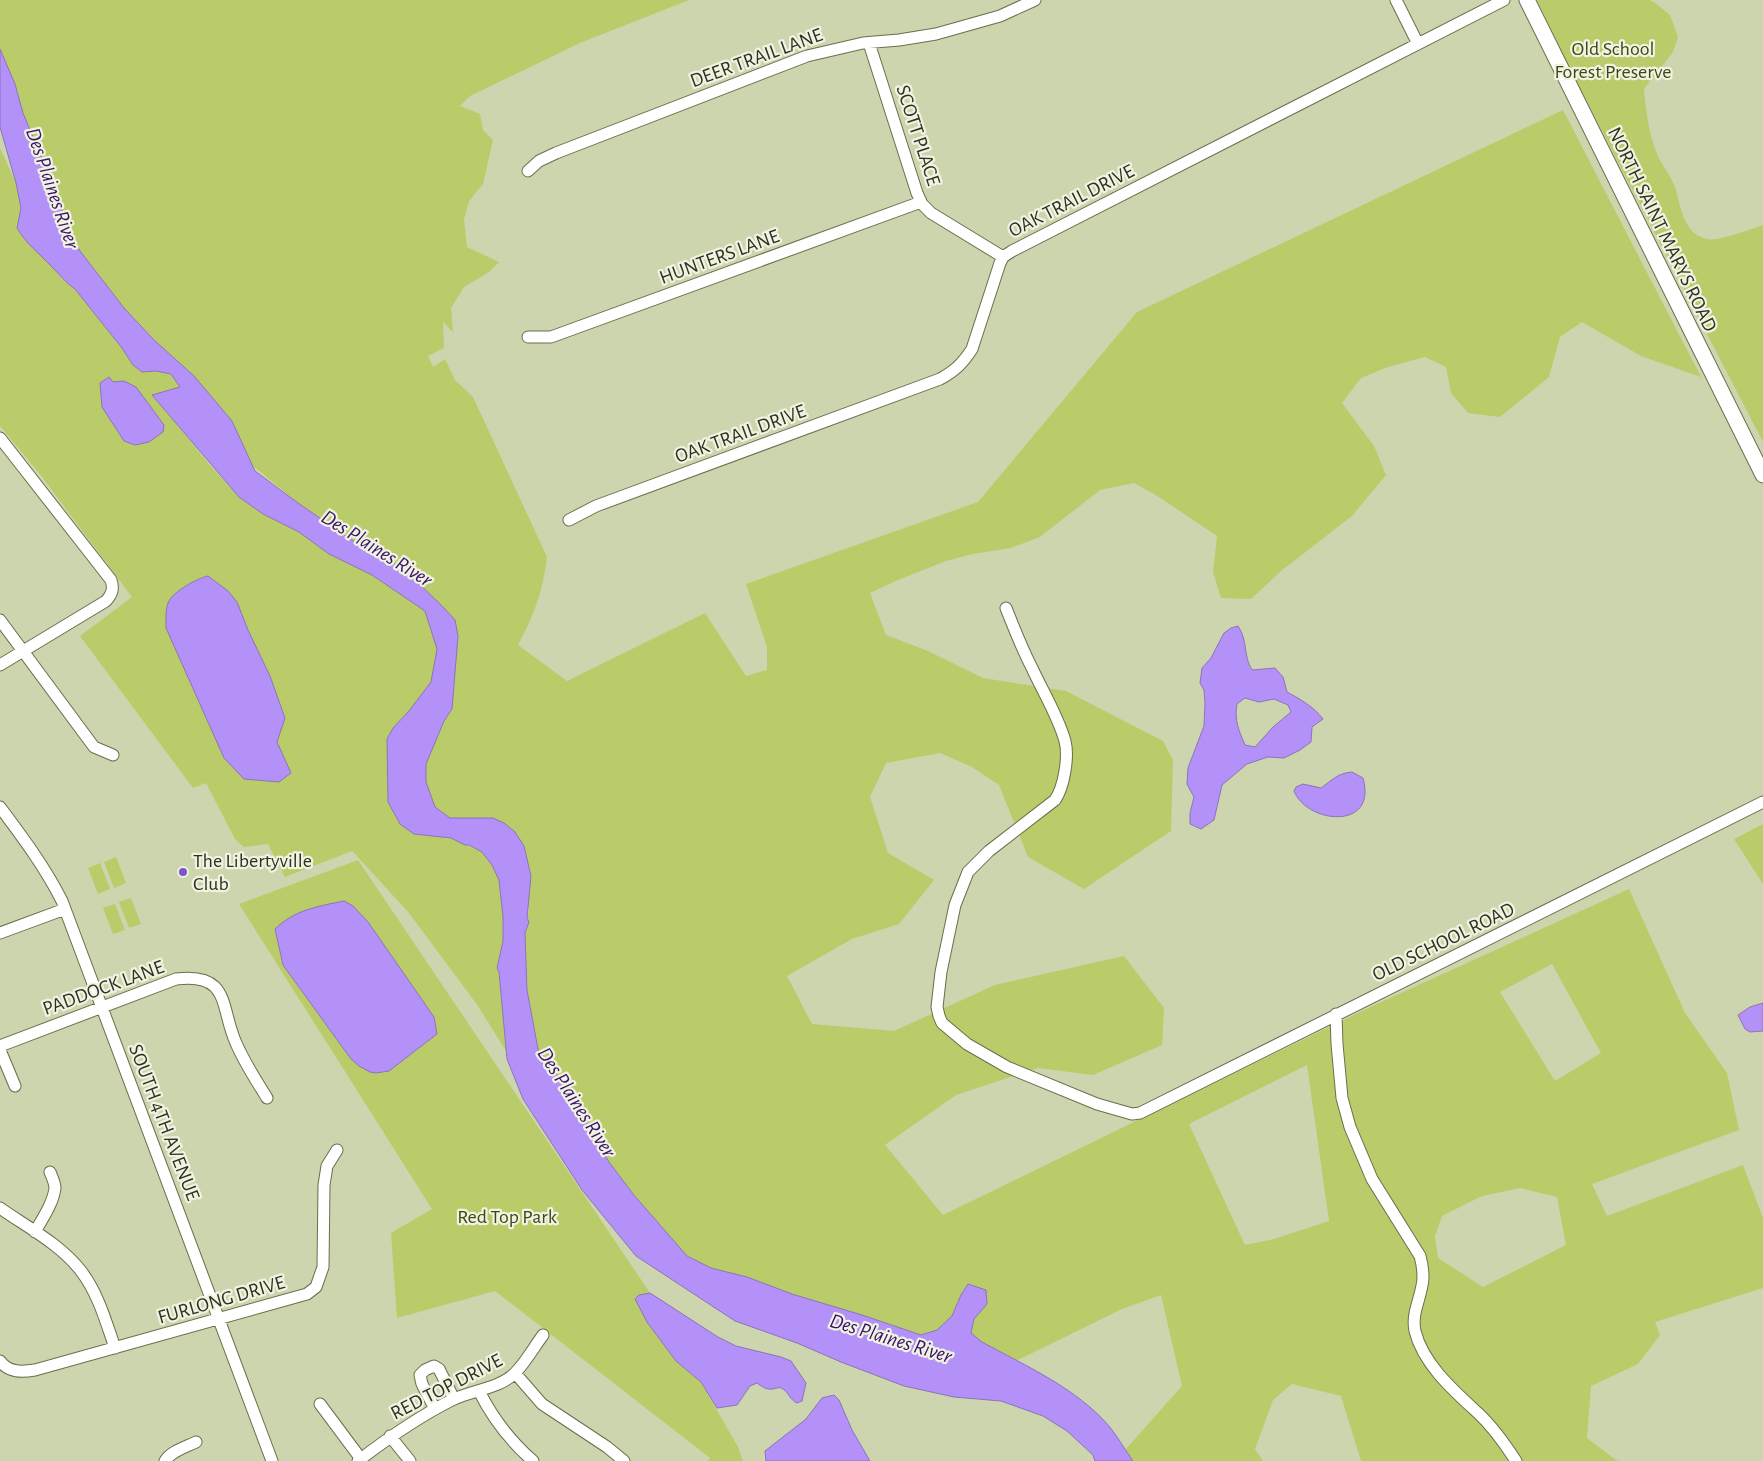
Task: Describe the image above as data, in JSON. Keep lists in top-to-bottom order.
{
  "streets": {
    "main road": ["NORTH SAINT MARYS ROAD"],
    "street": [
      "DEER TRAIL LANE",
      "SCOTT PLACE",
      "OAK TRAIL DRIVE",
      "HUNTERS LANE",
      "OLD SCHOOL ROAD",
      "PADDOCK LANE",
      "SOUTH 4TH AVENUE",
      "FURLONG DRIVE",
      "RED TOP DRIVE"
    ]
  },
  "crossings": [
    ["DEER TRAIL LANE", "SCOTT PLACE"],
    ["SCOTT PLACE", "OAK TRAIL DRIVE"],
    ["SCOTT PLACE", "HUNTERS LANE"],
    ["PADDOCK LANE", "SOUTH 4TH AVENUE"],
    ["SOUTH 4TH AVENUE", "FURLONG DRIVE"]
  ],
  "water": ["Des Plaines River"],
  "parks": ["Old School Forest Preserve", "Red Top Park"],
  "places": ["The Libertyville Club"]
}
